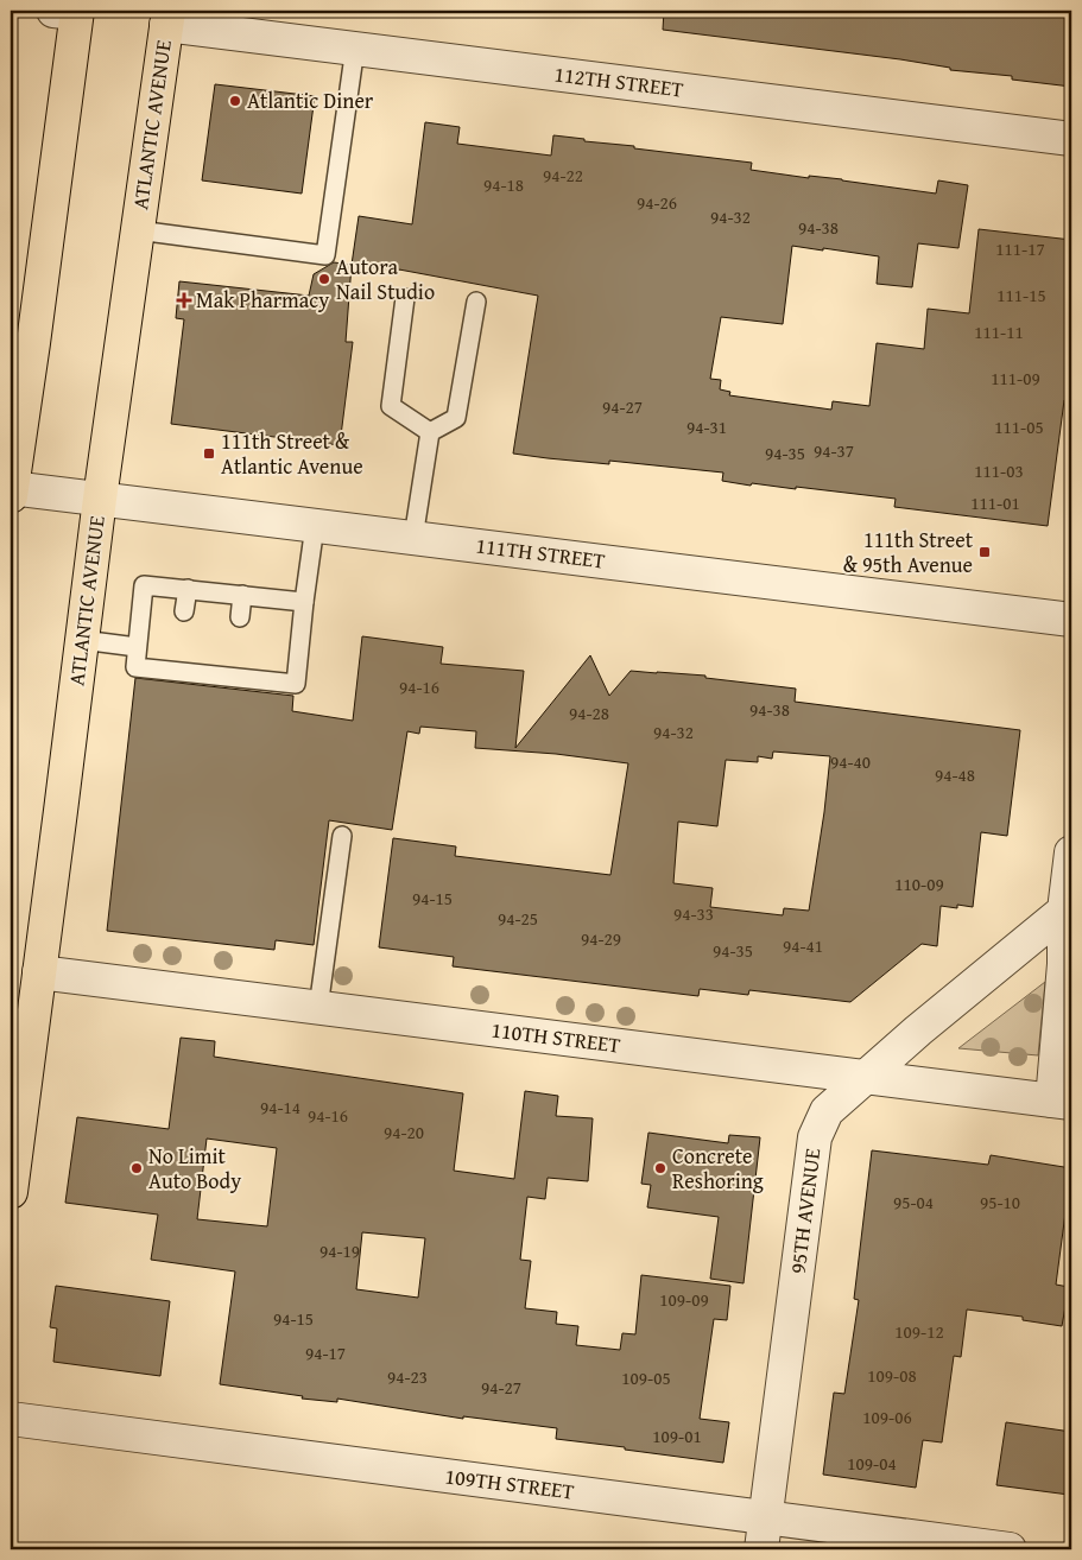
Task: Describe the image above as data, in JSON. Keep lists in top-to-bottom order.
{
  "streets": {
    "main road": ["ATLANTIC AVENUE"],
    "street": [
      "112TH STREET",
      "111TH STREET",
      "110TH STREET",
      "95TH AVENUE",
      "109TH STREET"
    ]
  },
  "crossings": [
    ["112TH STREET", "ATLANTIC AVENUE"],
    ["ATLANTIC AVENUE", "111TH STREET"],
    ["ATLANTIC AVENUE", "110TH STREET"],
    ["110TH STREET", "95TH AVENUE"],
    ["95TH AVENUE", "109TH STREET"]
  ],
  "places": {
    "other": [
      "Atlantic Diner",
      "Autora Nail Studio",
      "No Limit Auto Body",
      "Concrete Reshoring"
    ],
    "health": ["Mak Pharmacy"],
    "transit": ["111th Street & Atlantic Avenue", "111th Street & 95th Avenue"]
  },
  "house_numbers": [
    "94-22",
    "94-18",
    "94-26",
    "94-32",
    "94-38",
    "111-17",
    "111-15",
    "111-11",
    "111-09",
    "94-27",
    "94-31",
    "111-05",
    "94-37",
    "94-35",
    "111-03",
    "111-01",
    "94-16",
    "94-38",
    "94-28",
    "94-32",
    "94-40",
    "94-48",
    "110-09",
    "94-15",
    "94-33",
    "94-25",
    "94-29",
    "94-41",
    "94-35",
    "94-14",
    "94-16",
    "94-20",
    "95-04",
    "95-10",
    "94-19",
    "109-09",
    "94-15",
    "109-12",
    "94-17",
    "109-08",
    "94-23",
    "109-05",
    "94-27",
    "109-06",
    "109-01",
    "109-04"
  ]
}
